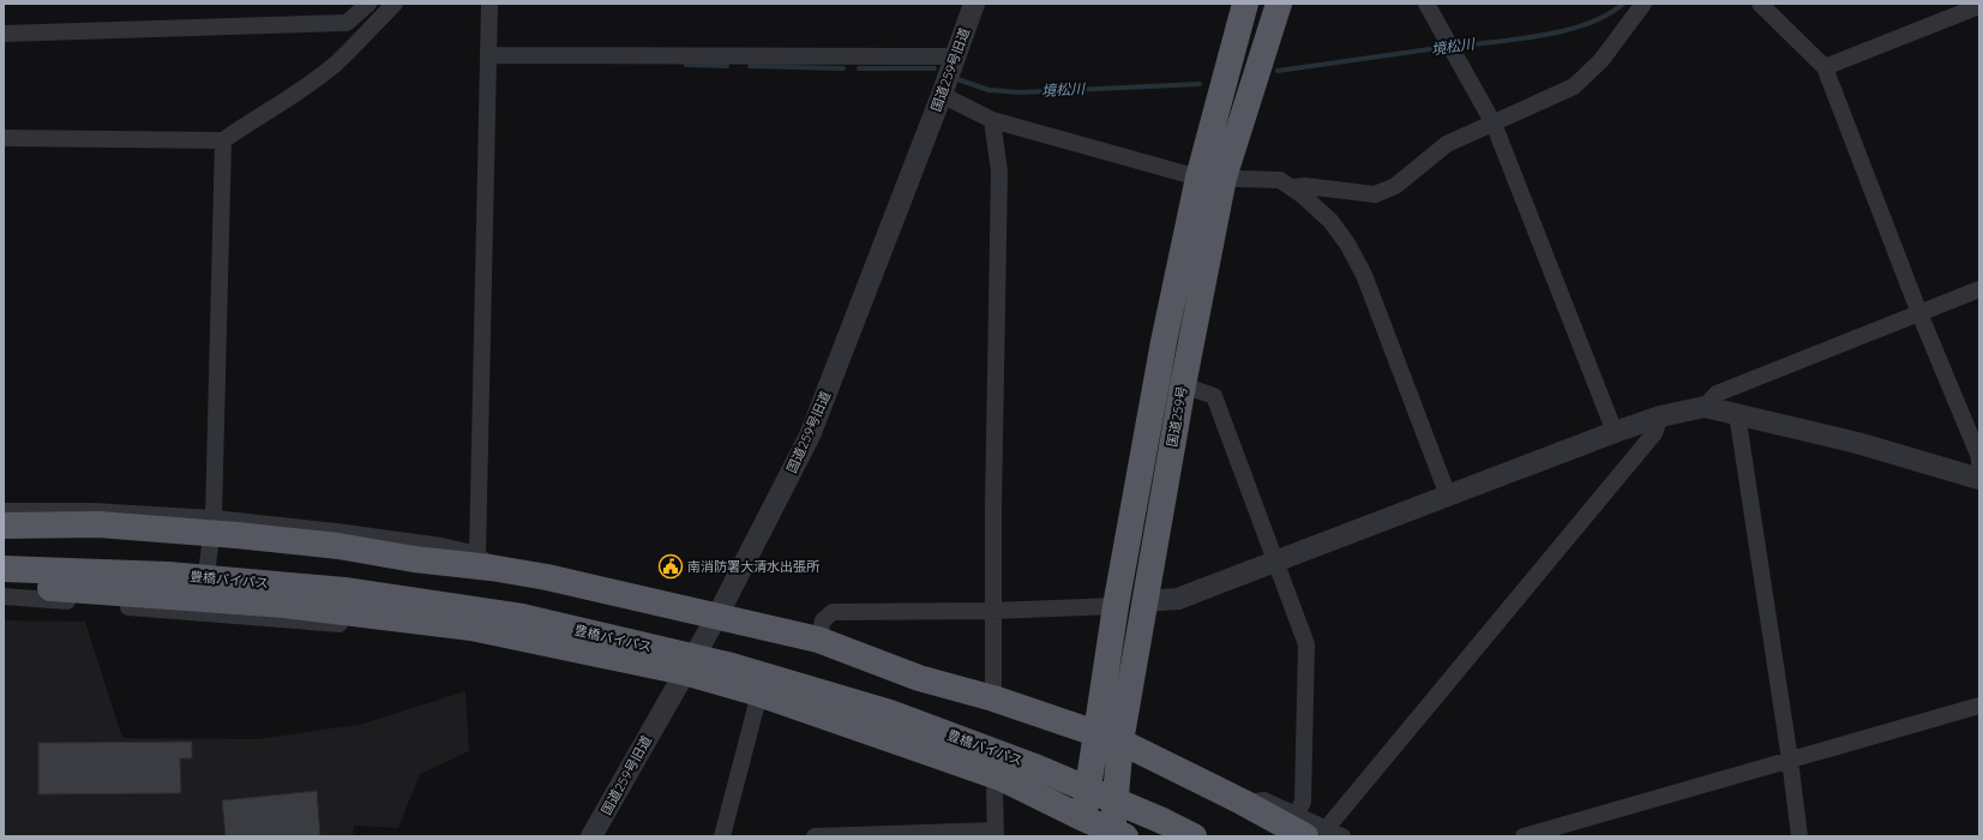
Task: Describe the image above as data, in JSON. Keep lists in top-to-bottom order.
{
  "streets": {
    "highway": ["国道259号", "豊橋バイパス"],
    "street": ["国道259号旧道"]
  },
  "water": ["境松川"],
  "places": {
    "public building": ["南消防署大清水出張所"]
  }
}
